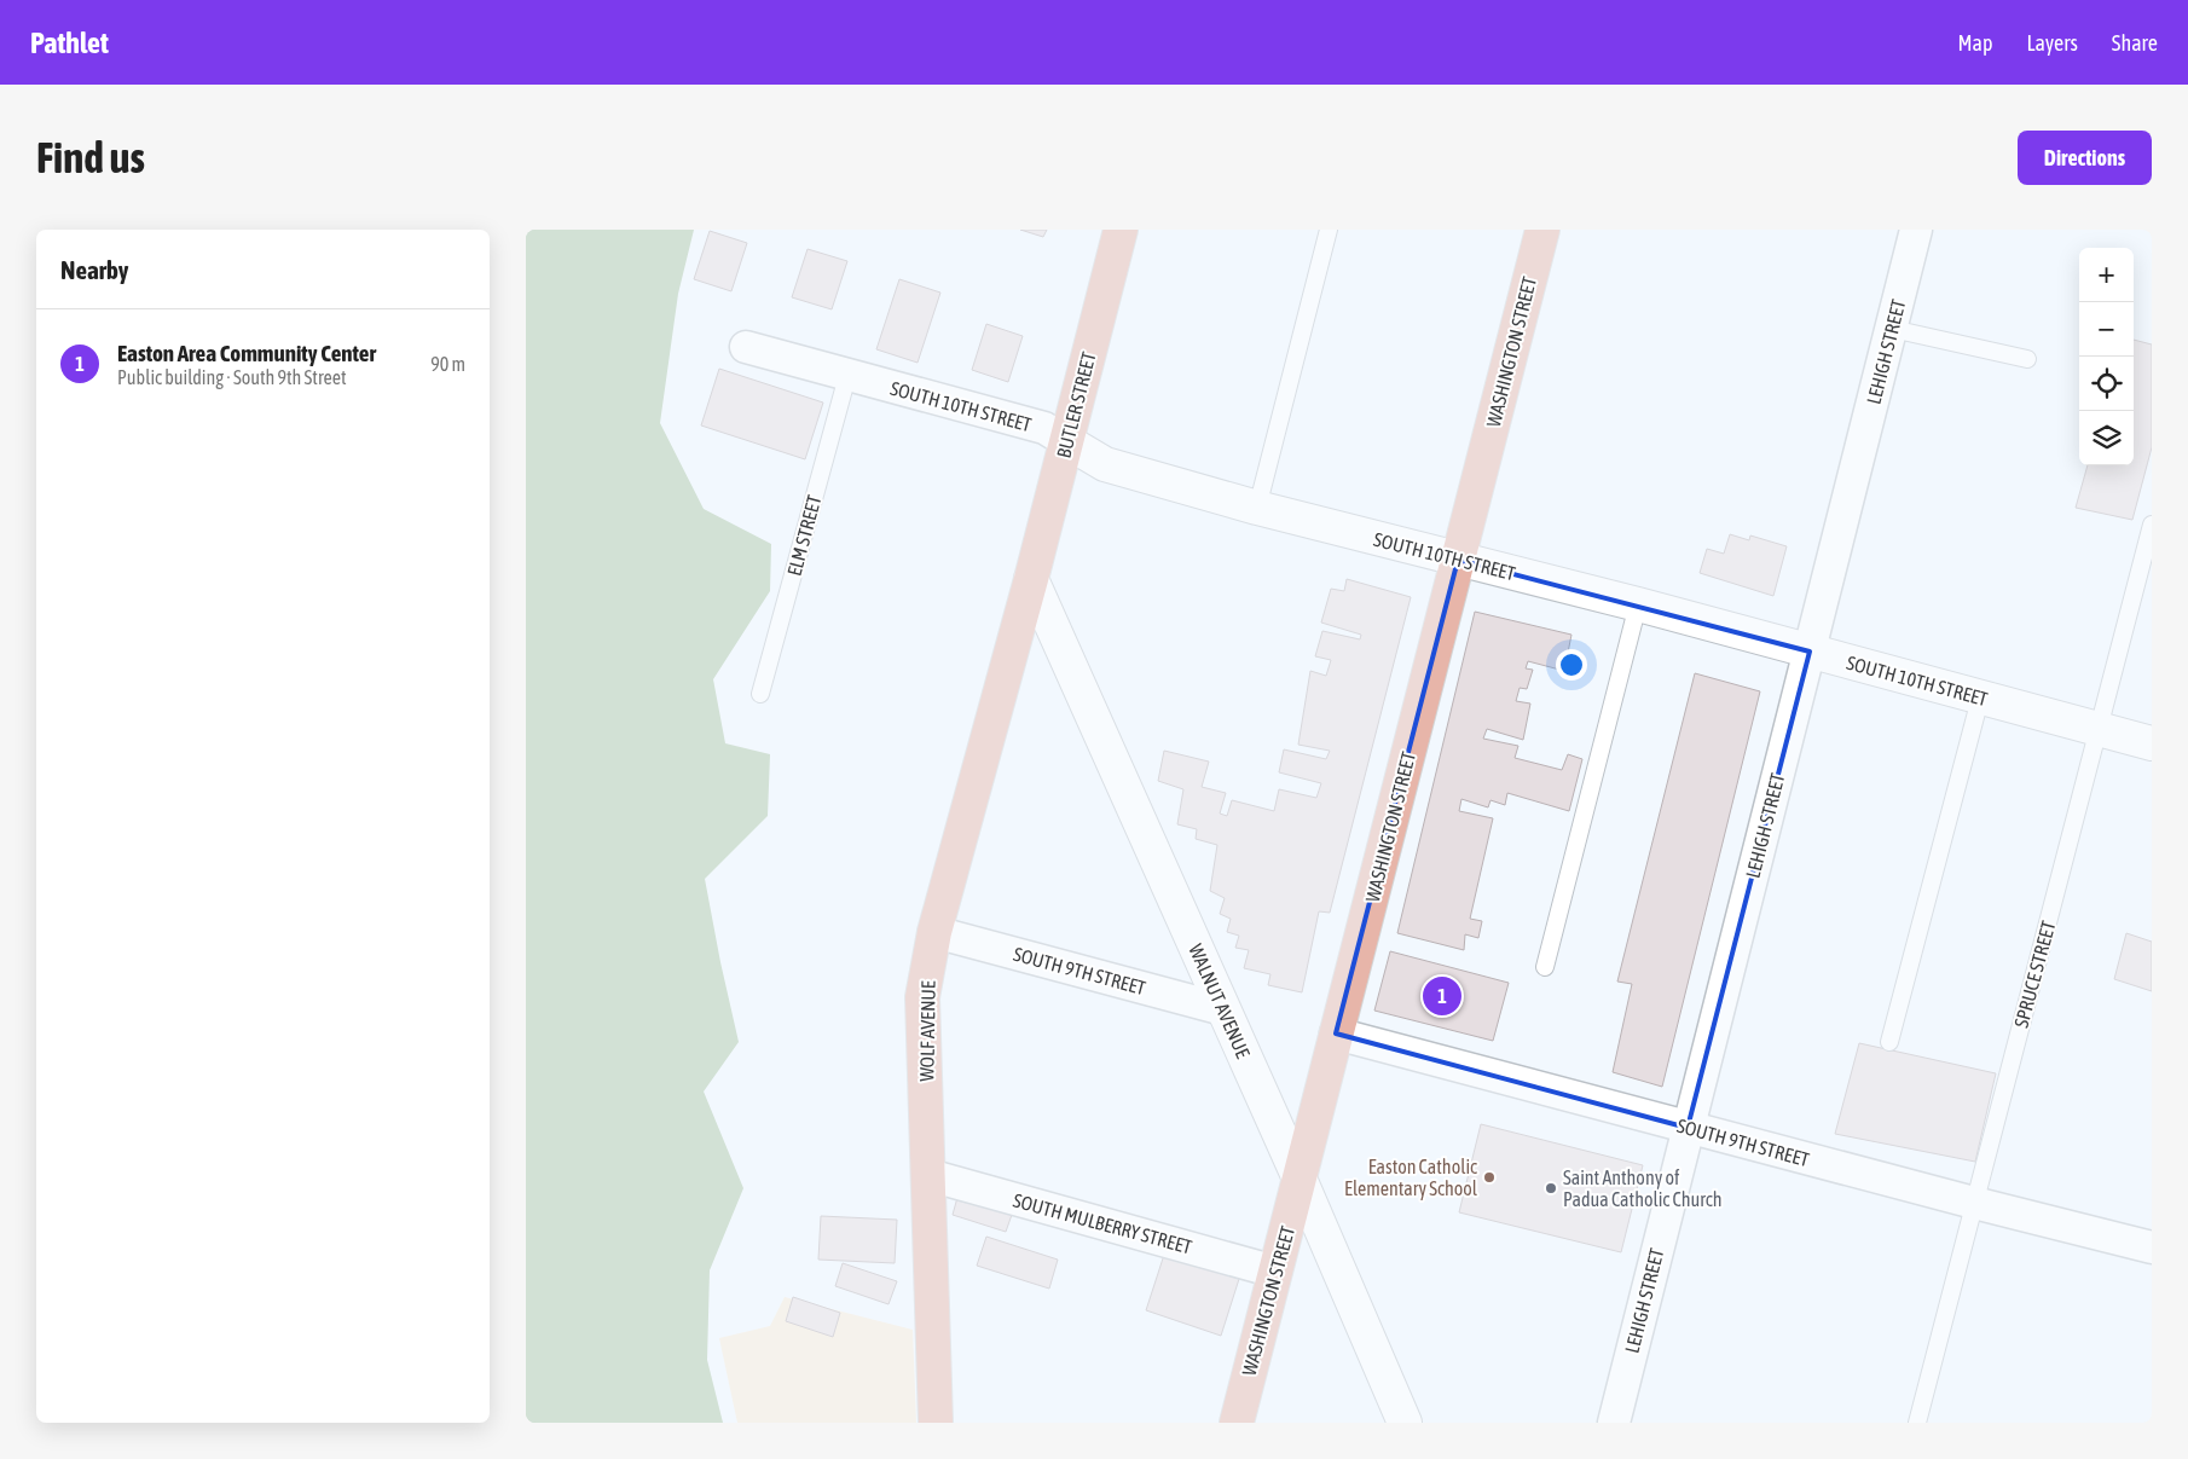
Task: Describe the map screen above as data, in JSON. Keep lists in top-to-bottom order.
{
  "streets": {
    "main road": ["WASHINGTON STREET", "BUTLER STREET", "WOLF AVENUE"],
    "street": [
      "LEHIGH STREET",
      "SOUTH 10TH STREET",
      "SOUTH 9TH STREET",
      "WALNUT AVENUE",
      "SOUTH MULBERRY STREET"
    ],
    "lane": ["ELM STREET", "SPRUCE STREET"]
  },
  "crossings": [
    ["WASHINGTON STREET", "SOUTH 10TH STREET"],
    ["WASHINGTON STREET", "SOUTH 9TH STREET"],
    ["WASHINGTON STREET", "WALNUT AVENUE"],
    ["WASHINGTON STREET", "SOUTH MULBERRY STREET"],
    ["LEHIGH STREET", "SOUTH 10TH STREET"],
    ["LEHIGH STREET", "SOUTH 9TH STREET"],
    ["BUTLER STREET", "SOUTH 10TH STREET"],
    ["BUTLER STREET", "WALNUT AVENUE"],
    ["BUTLER STREET", "WOLF AVENUE"],
    ["SOUTH 10TH STREET", "ELM STREET"],
    ["SOUTH 10TH STREET", "SPRUCE STREET"],
    ["SOUTH 9TH STREET", "SPRUCE STREET"],
    ["SOUTH 9TH STREET", "WALNUT AVENUE"],
    ["SOUTH 9TH STREET", "WOLF AVENUE"],
    ["WALNUT AVENUE", "WOLF AVENUE"],
    ["WOLF AVENUE", "SOUTH MULBERRY STREET"]
  ],
  "places": ["Easton Catholic Elementary School", "Saint Anthony of Padua Catholic Church"],
  "page": {
    "header": "Pathlet",
    "nav": ["Map", "Layers", "Share"],
    "buttons": "Directions",
    "title": "Find us",
    "heading": "Nearby",
    "map_buttons": ["+", "−"],
    "list": [
      {
        "mark": "1",
        "name": "Easton Area Community Center",
        "note": "Public building · South 9th Street",
        "value": "90 m"
      }
    ],
    "pins": "1"
  }
}
